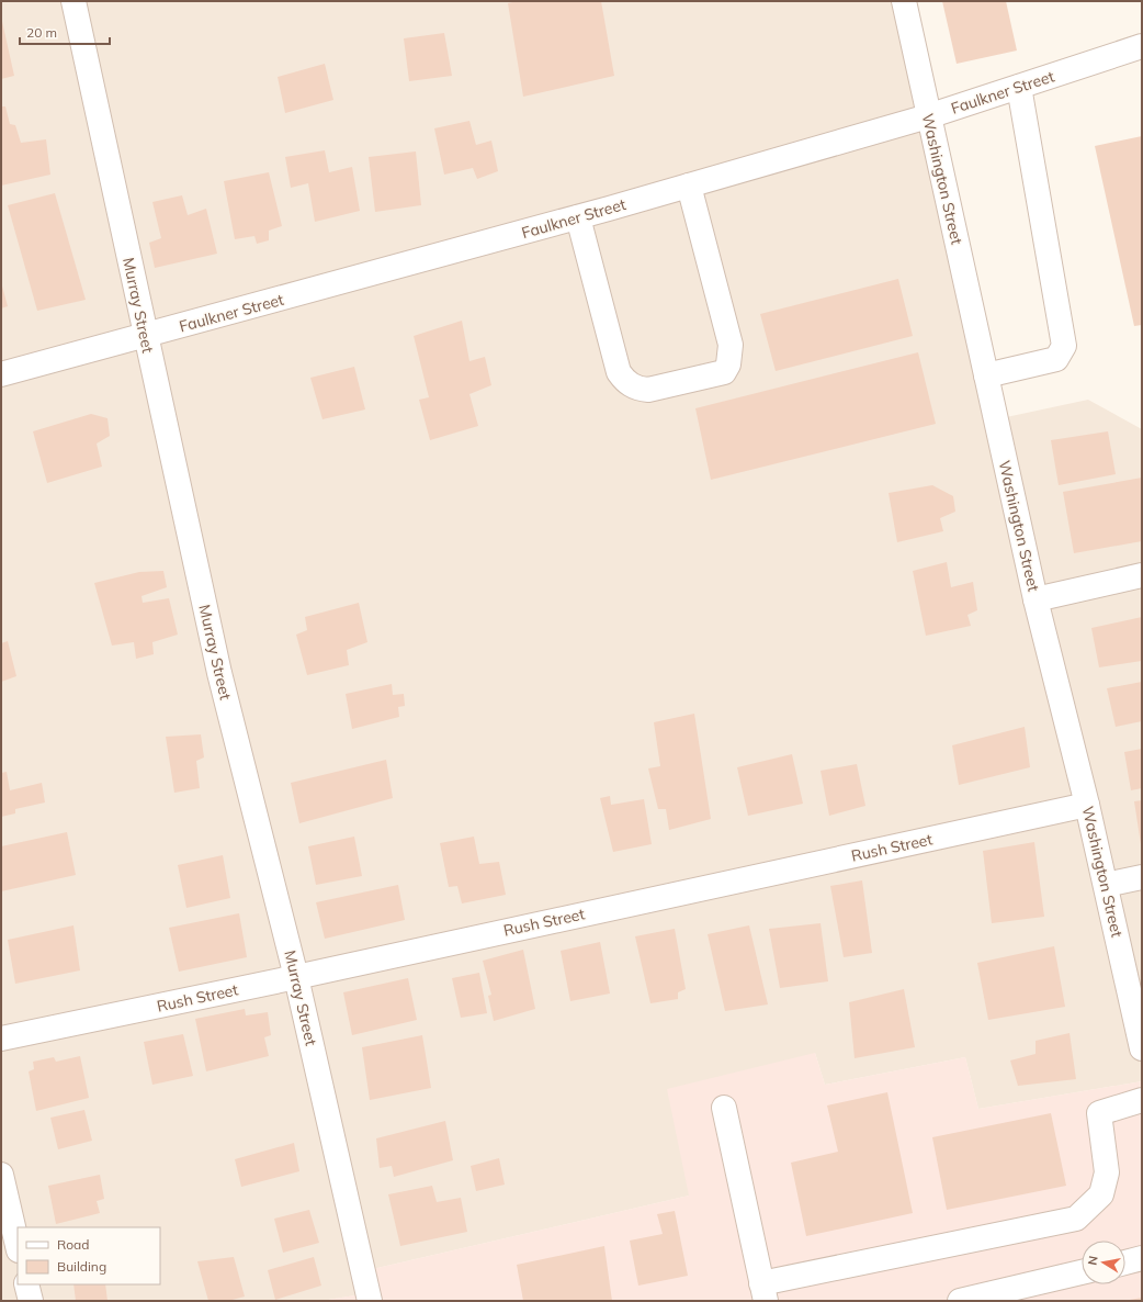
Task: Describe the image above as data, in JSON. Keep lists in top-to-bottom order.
{
  "streets": {
    "street": [
      "Faulkner Street",
      "Washington Street",
      "Murray Street",
      "Rush Street"
    ]
  },
  "crossings": [
    ["Faulkner Street", "Washington Street"],
    ["Faulkner Street", "Murray Street"],
    ["Washington Street", "Rush Street"],
    ["Murray Street", "Rush Street"]
  ],
  "legend": ["Road", "Building"],
  "scale_bar": "20 m",
  "north": "left"
}
